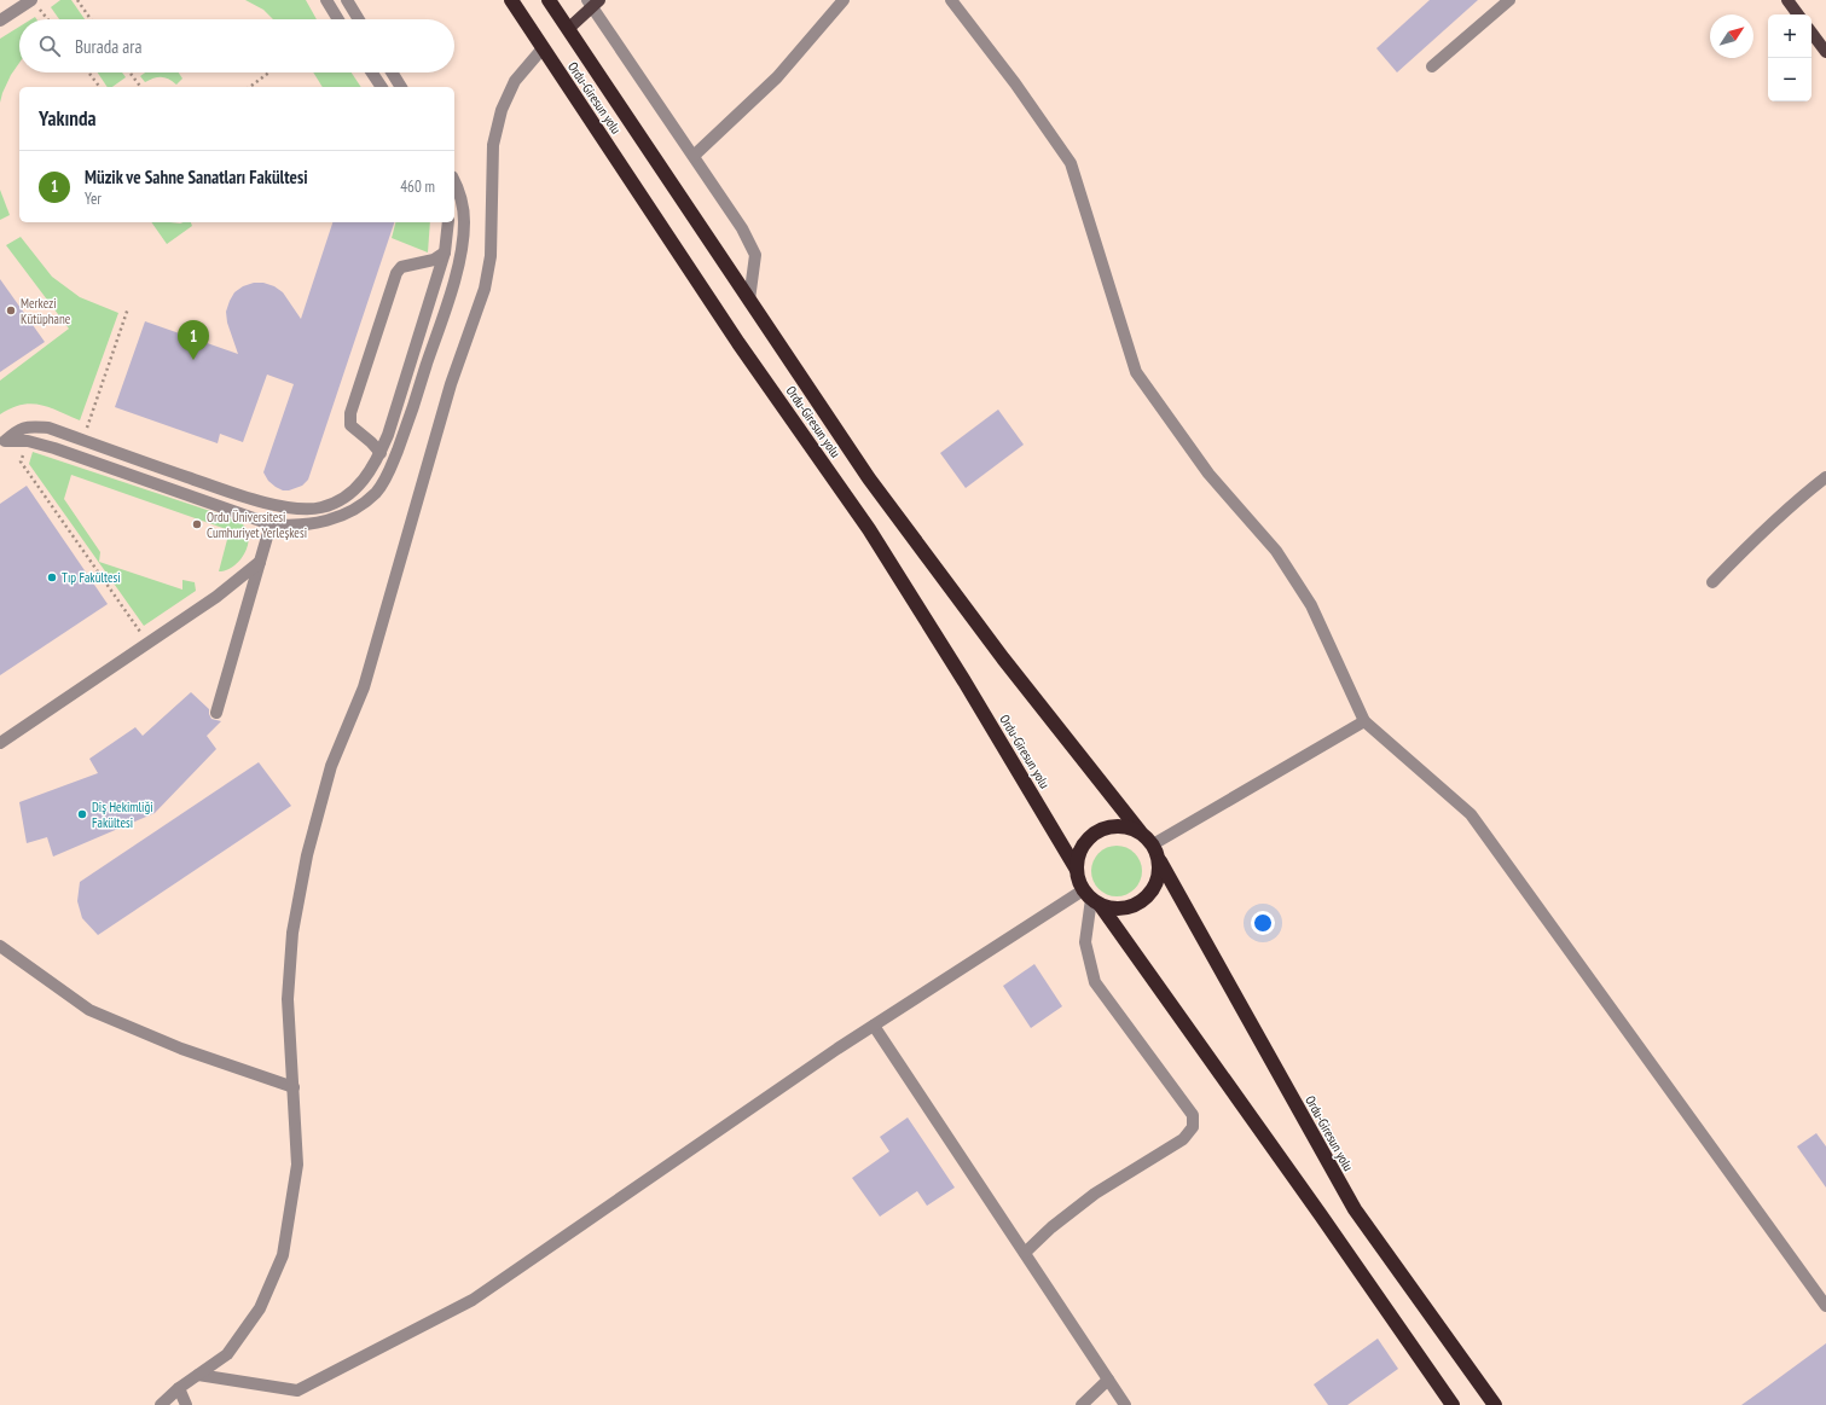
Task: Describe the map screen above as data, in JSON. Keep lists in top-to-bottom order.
{
  "streets": {
    "highway": ["Ordu-Giresun yolu"]
  },
  "places": [
    "Merkezi Kütüphane",
    "Ordu Üniversitesi Cumhuriyet Yerleşkesi",
    "Tıp Fakültesi",
    "Diş Hekimliği Fakültesi"
  ],
  "north": "top right",
  "page": {
    "map_buttons": ["+", "−"],
    "search": "Burada ara",
    "heading": "Yakında",
    "list": [
      {
        "mark": "1",
        "name": "Müzik ve Sahne Sanatları Fakültesi",
        "note": "Yer",
        "value": "460 m"
      }
    ],
    "pins": "1"
  }
}
